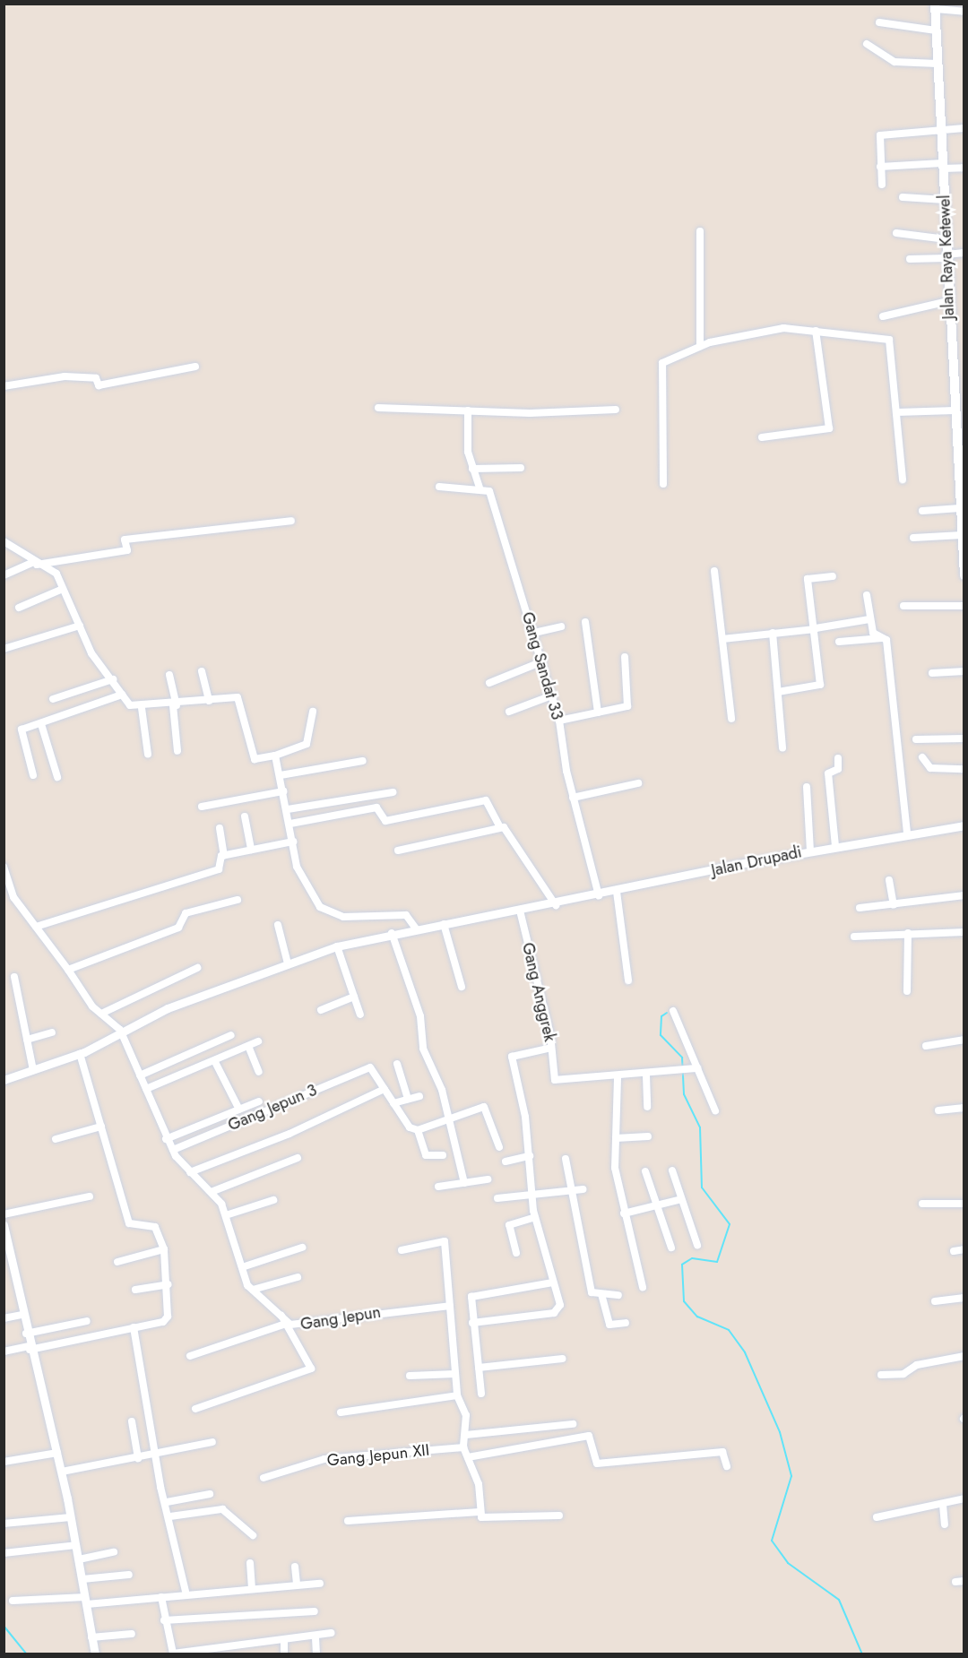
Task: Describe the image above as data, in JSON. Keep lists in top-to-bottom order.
{
  "streets": {
    "main road": ["Jalan Raya Ketewel"],
    "street": [
      "Gang Sandat 33",
      "Jalan Drupadi",
      "Gang Anggrek",
      "Gang Jepun 3",
      "Gang Jepun",
      "Gang Jepun XII"
    ]
  },
  "crossings": [
    ["Gang Sandat 33", "Jalan Drupadi"],
    ["Jalan Drupadi", "Gang Anggrek"],
    ["Jalan Drupadi", "Gang Jepun"],
    ["Gang Jepun 3", "Gang Jepun"]
  ]
}
